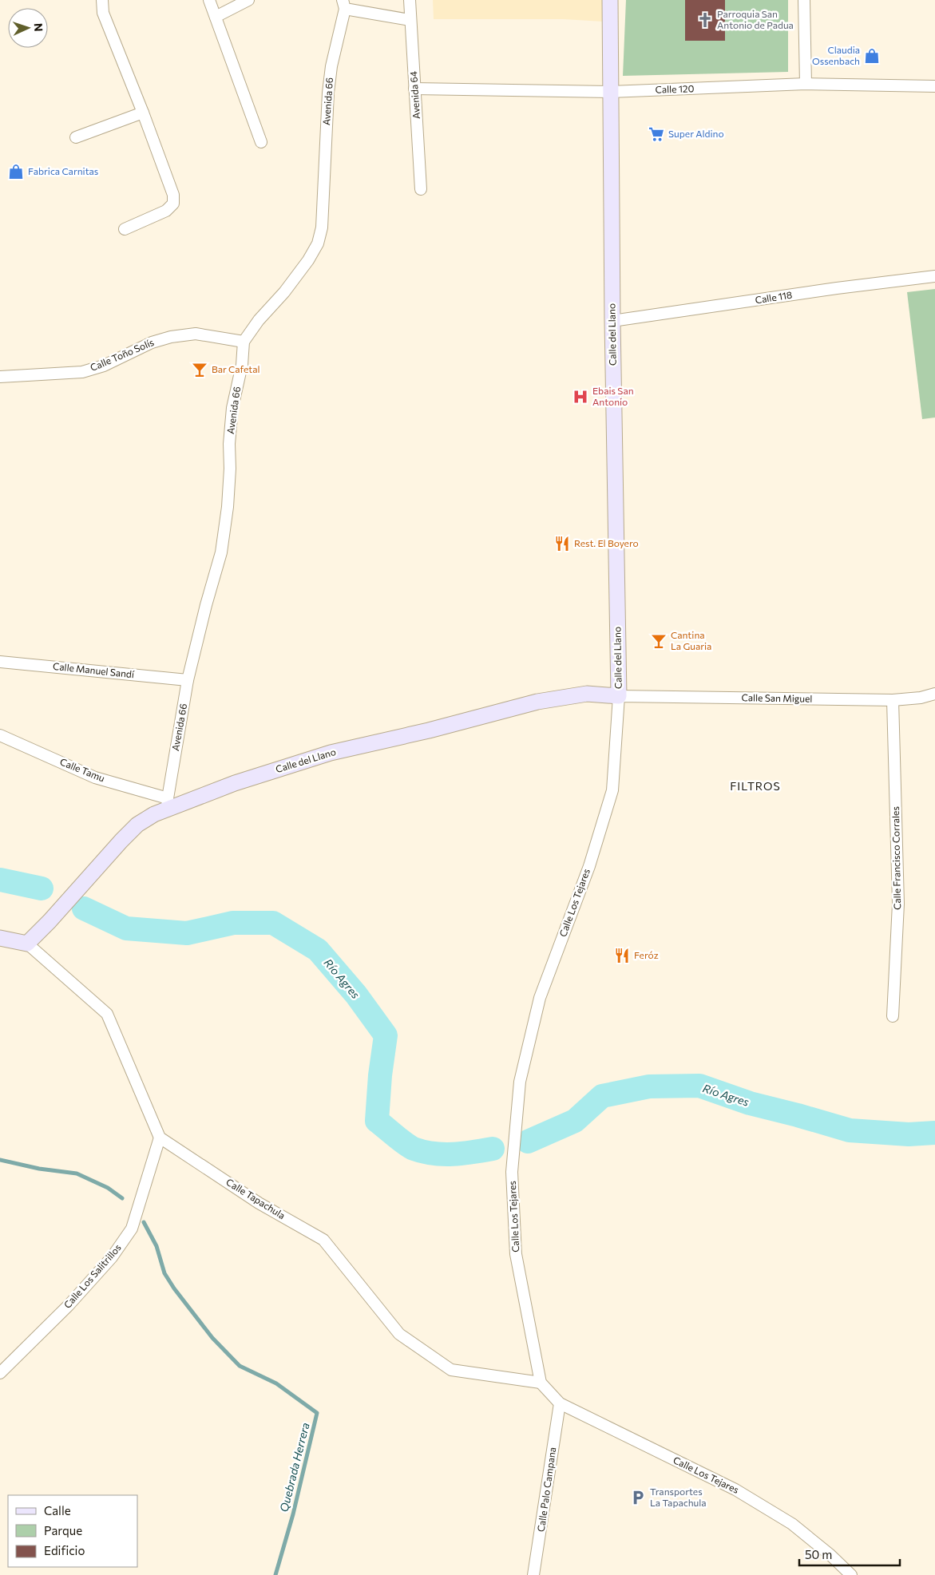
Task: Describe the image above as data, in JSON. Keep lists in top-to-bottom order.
{
  "streets": {
    "main road": ["Calle del Llano"],
    "street": [
      "Calle 120",
      "Avenida 64",
      "Avenida 66",
      "Calle 118",
      "Calle Toño Solís",
      "Calle Manuel Sandí",
      "Calle San Miguel",
      "Calle Tamu",
      "Calle Francisco Corrales",
      "Calle Los Tejares",
      "Calle Tapachula",
      "Calle Los Salitrillos",
      "Calle Palo Campana"
    ]
  },
  "crossings": [
    ["Calle 120", "Avenida 64"],
    ["Calle 120", "Calle del Llano"],
    ["Avenida 66", "Calle del Llano"],
    ["Avenida 66", "Calle Toño Solís"],
    ["Avenida 66", "Calle Manuel Sandí"],
    ["Avenida 66", "Calle Tamu"],
    ["Calle 118", "Calle del Llano"],
    ["Calle del Llano", "Calle San Miguel"],
    ["Calle del Llano", "Calle Tamu"],
    ["Calle del Llano", "Calle Los Tejares"],
    ["Calle San Miguel", "Calle Francisco Corrales"],
    ["Calle San Miguel", "Calle Los Tejares"],
    ["Calle Los Tejares", "Calle Tapachula"],
    ["Calle Los Tejares", "Calle Palo Campana"],
    ["Calle Tapachula", "Calle Los Salitrillos"]
  ],
  "districts": ["FILTROS"],
  "water": ["Río Agres", "Quebrada Herrera"],
  "places": {
    "church": ["Parroquia San Antonio de Padua"],
    "shop": ["Claudia Ossenbach", "Fabrica Carnitas"],
    "supermarket": ["Super Aldino"],
    "bar": ["Bar Cafetal", "Cantina La Guaria"],
    "hospital": ["Ebais San Antonio"],
    "restaurant": ["Rest. El Boyero", "Feróz"],
    "parking": ["Transportes La Tapachula"]
  },
  "legend": ["Calle", "Parque", "Edificio"],
  "scale_bar": "50 m",
  "north": "right"
}
